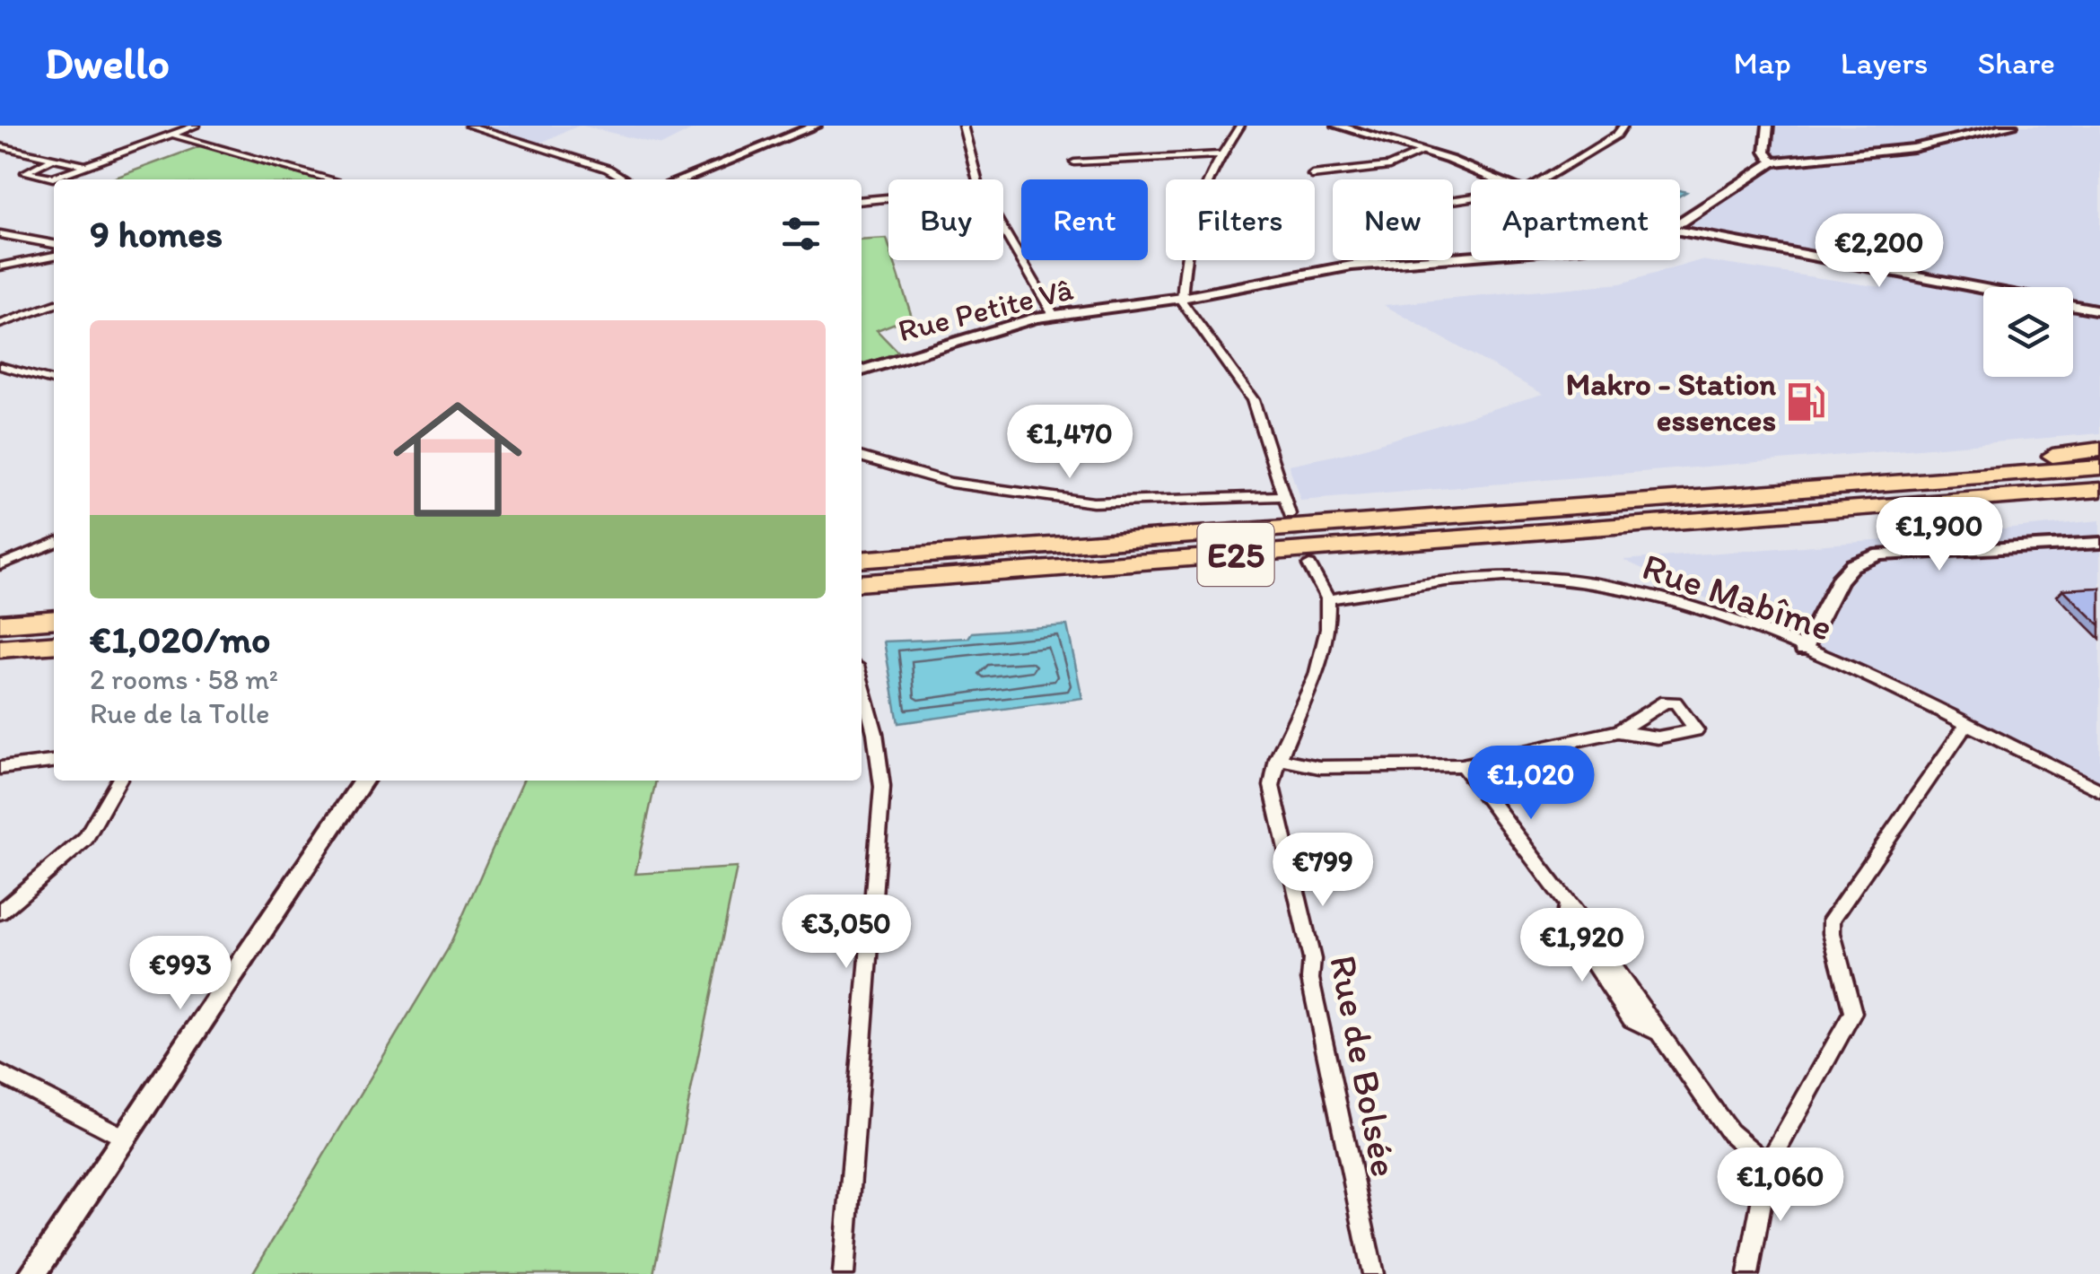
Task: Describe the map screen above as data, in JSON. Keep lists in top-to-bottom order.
{
  "streets": {
    "highway": ["E25"],
    "street": ["Rue Petite Vâ", "Rue Mabîme", "Rue de Bolsée"]
  },
  "crossings": [
    ["Rue Mabîme", "Rue de Bolsée"]
  ],
  "places": {
    "fuel station": ["Makro - Station essences"]
  },
  "page": {
    "header": "Dwello",
    "nav": ["Map", "Layers", "Share"],
    "chip": [
      "Buy",
      "Rent",
      "Filters",
      "New",
      "Apartment"
    ],
    "heading": "9 homes",
    "price": [
      "€2,200",
      "€1,470",
      "€1,900",
      "€1,020",
      "€799",
      "€3,050",
      "€1,920",
      "€993",
      "€1,060"
    ],
    "list": [
      {
        "name": "€1,020/mo",
        "note": "2 rooms · 58 m² · Rue de la Tolle"
      }
    ]
  }
}
